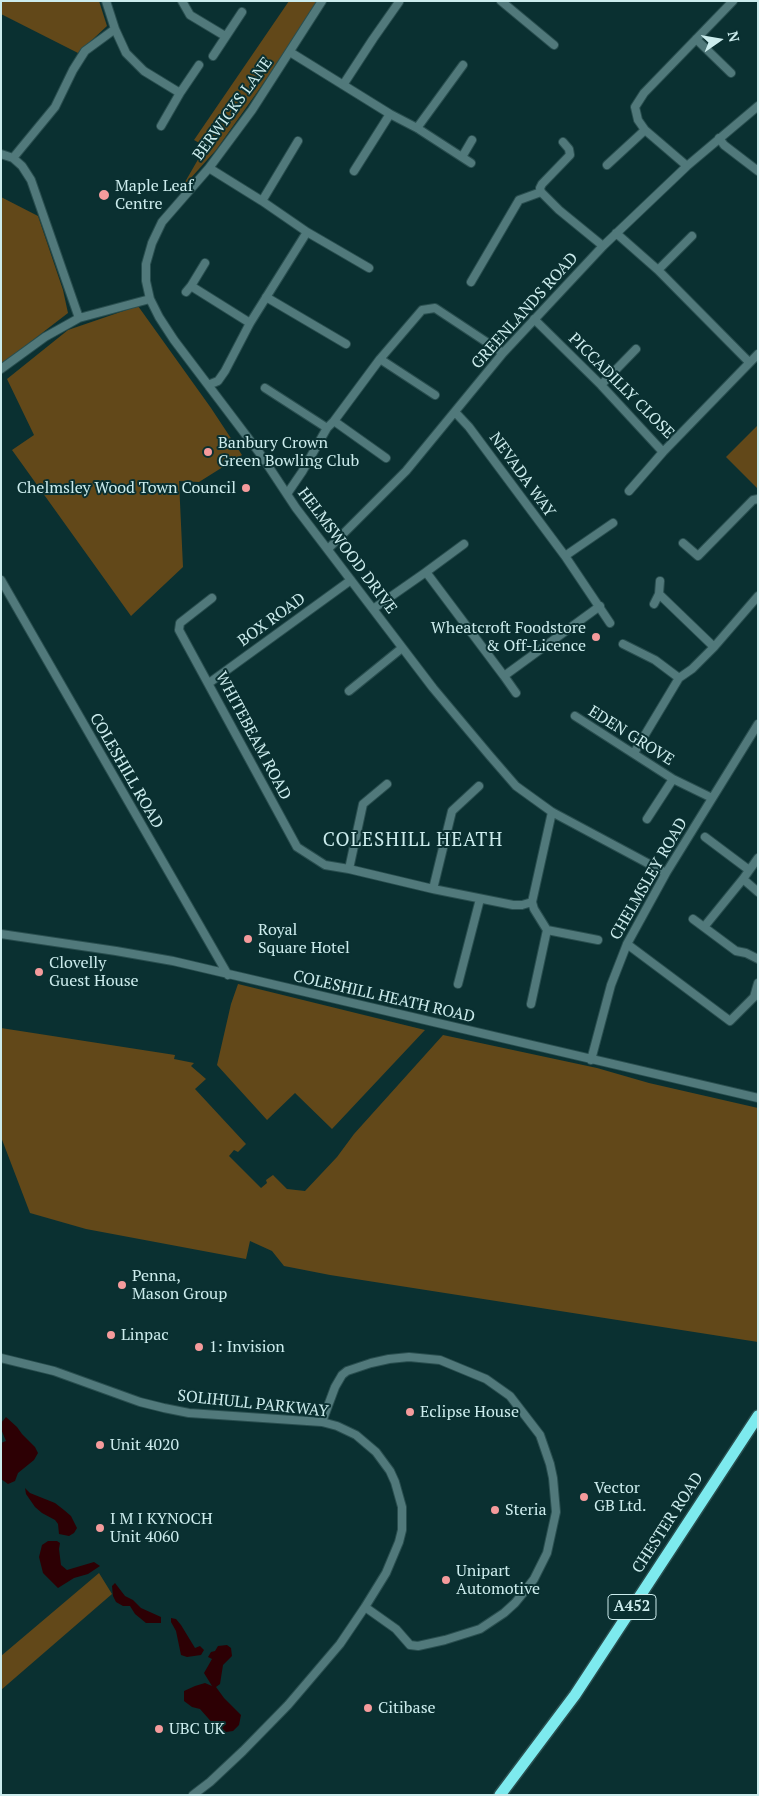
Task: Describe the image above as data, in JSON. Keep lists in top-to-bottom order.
{
  "streets": {
    "highway": ["CHESTER ROAD", "A452"],
    "street": [
      "BERWICKS LANE",
      "GREENLANDS ROAD",
      "PICCADILLY CLOSE",
      "NEVADA WAY",
      "HELMSWOOD DRIVE",
      "BOX ROAD",
      "WHITEBEAM ROAD",
      "EDEN GROVE",
      "COLESHILL ROAD",
      "CHELMSLEY ROAD",
      "COLESHILL HEATH ROAD",
      "SOLIHULL PARKWAY"
    ]
  },
  "crossings": [
    ["BERWICKS LANE", "HELMSWOOD DRIVE"],
    ["GREENLANDS ROAD", "PICCADILLY CLOSE"],
    ["GREENLANDS ROAD", "NEVADA WAY"],
    ["GREENLANDS ROAD", "HELMSWOOD DRIVE"],
    ["HELMSWOOD DRIVE", "BOX ROAD"],
    ["HELMSWOOD DRIVE", "CHELMSLEY ROAD"],
    ["BOX ROAD", "WHITEBEAM ROAD"],
    ["EDEN GROVE", "CHELMSLEY ROAD"],
    ["COLESHILL ROAD", "COLESHILL HEATH ROAD"],
    ["CHELMSLEY ROAD", "COLESHILL HEATH ROAD"]
  ],
  "districts": ["COLESHILL HEATH"],
  "places": [
    "Maple Leaf Centre",
    "Banbury Crown Green Bowling Club",
    "Chelmsley Wood Town Council",
    "Wheatcroft Foodstore & Off-Licence",
    "Royal Square Hotel",
    "Clovelly Guest House",
    "Penna, Mason Group",
    "Linpac",
    "1: Invision",
    "Eclipse House",
    "Unit 4020",
    "Vector GB Ltd.",
    "Steria",
    "I M I KYNOCH Unit 4060",
    "Unipart Automotive",
    "Citibase",
    "UBC UK"
  ],
  "north": "right"
}
